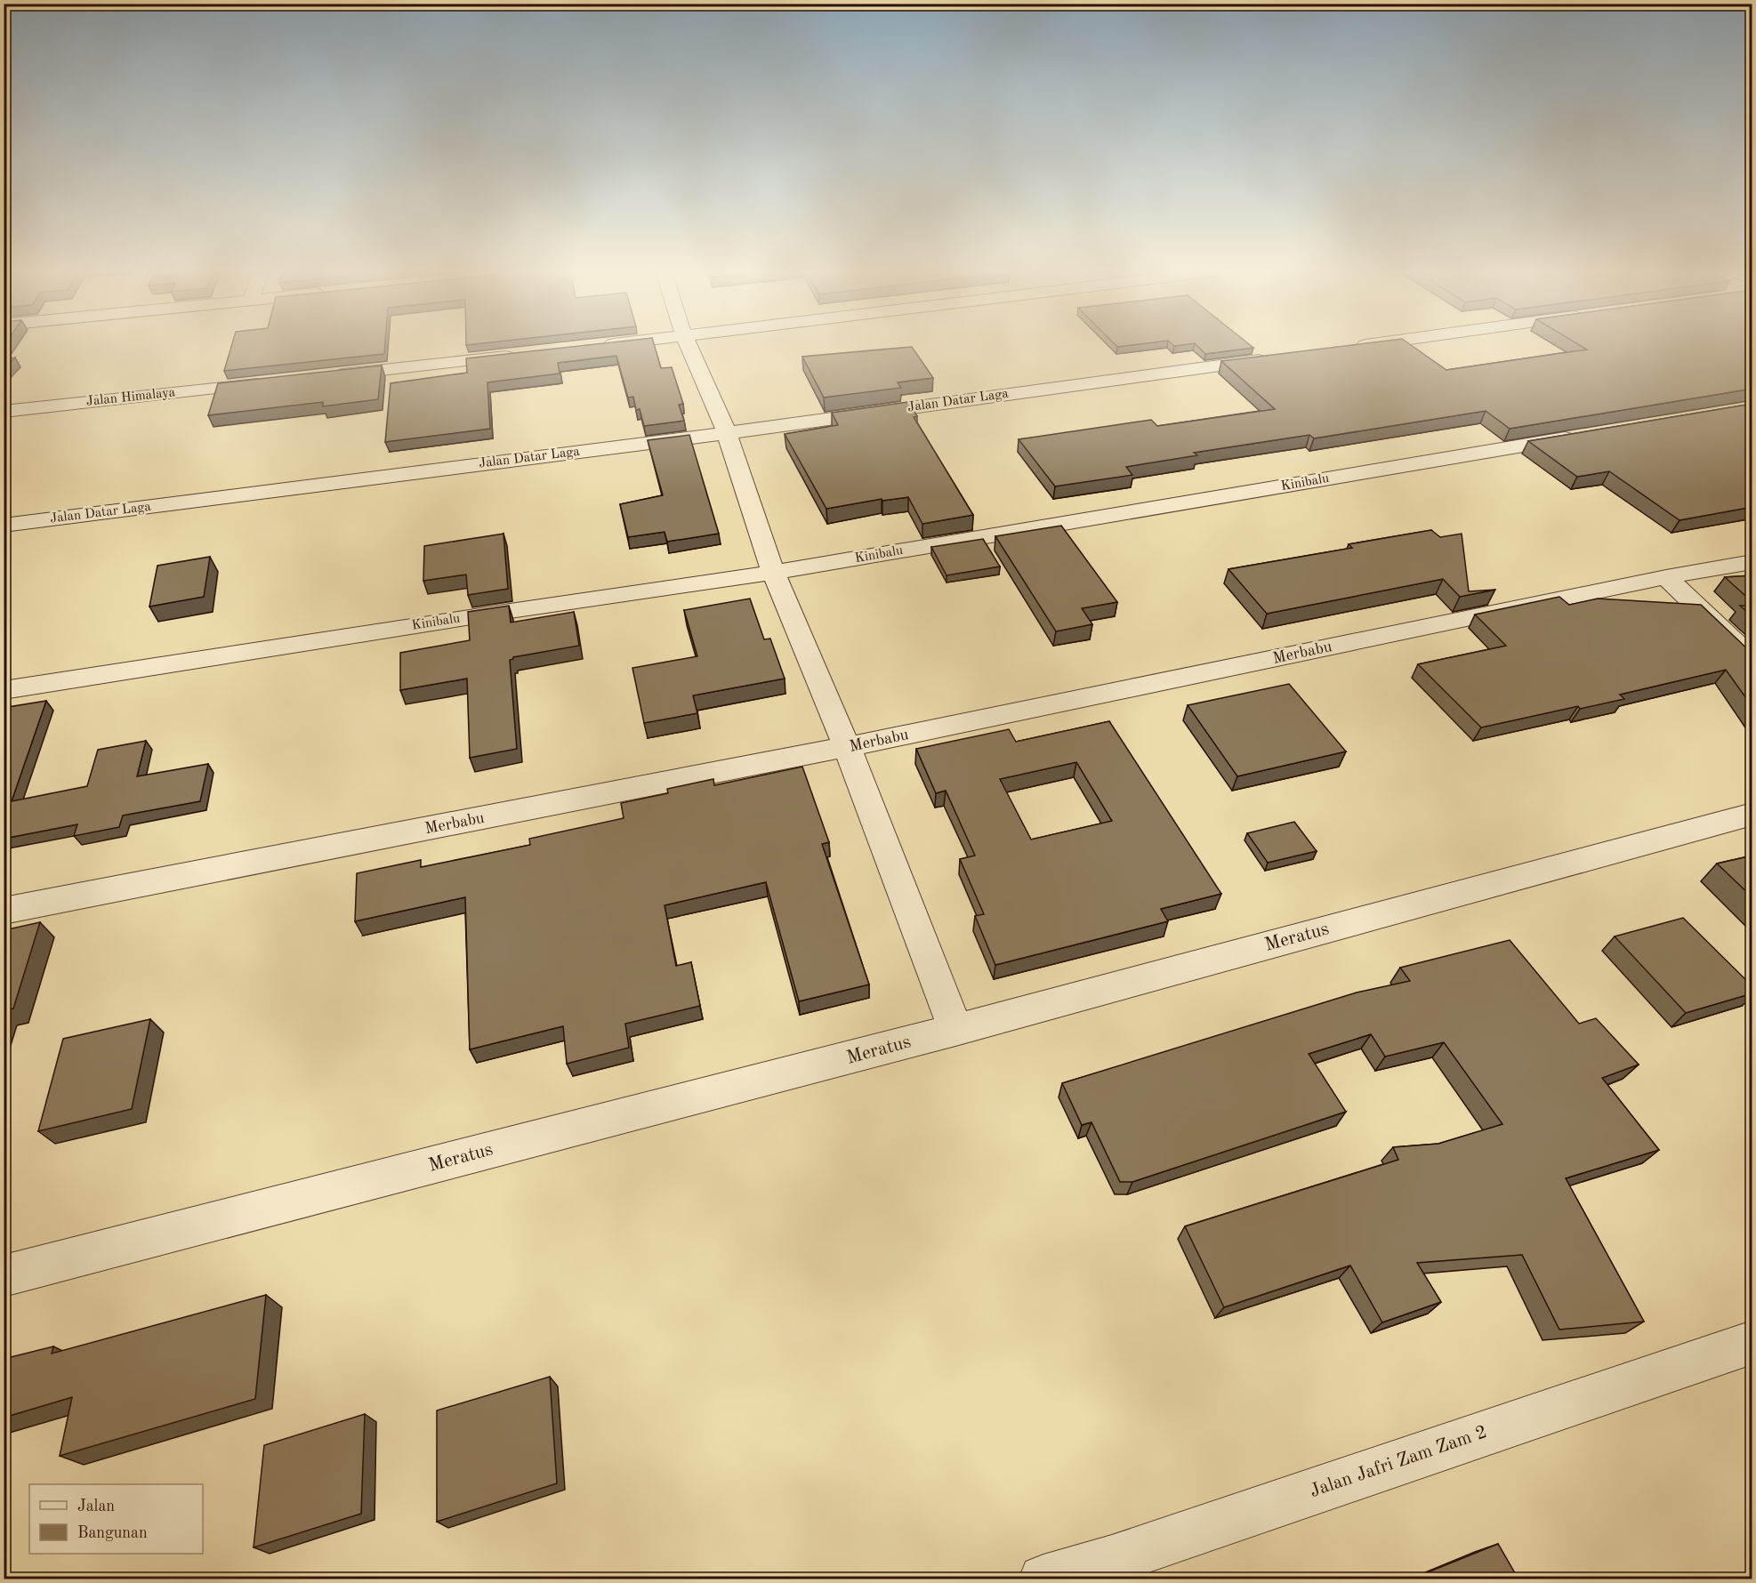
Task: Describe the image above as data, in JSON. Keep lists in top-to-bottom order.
{
  "streets": {
    "street": [
      "Jalan Himalaya",
      "Jalan Datar Laga",
      "Kinibalu",
      "Merbabu",
      "Meratus",
      "Jalan Jafri Zam Zam 2"
    ]
  },
  "legend": ["Jalan", "Bangunan"]
}
